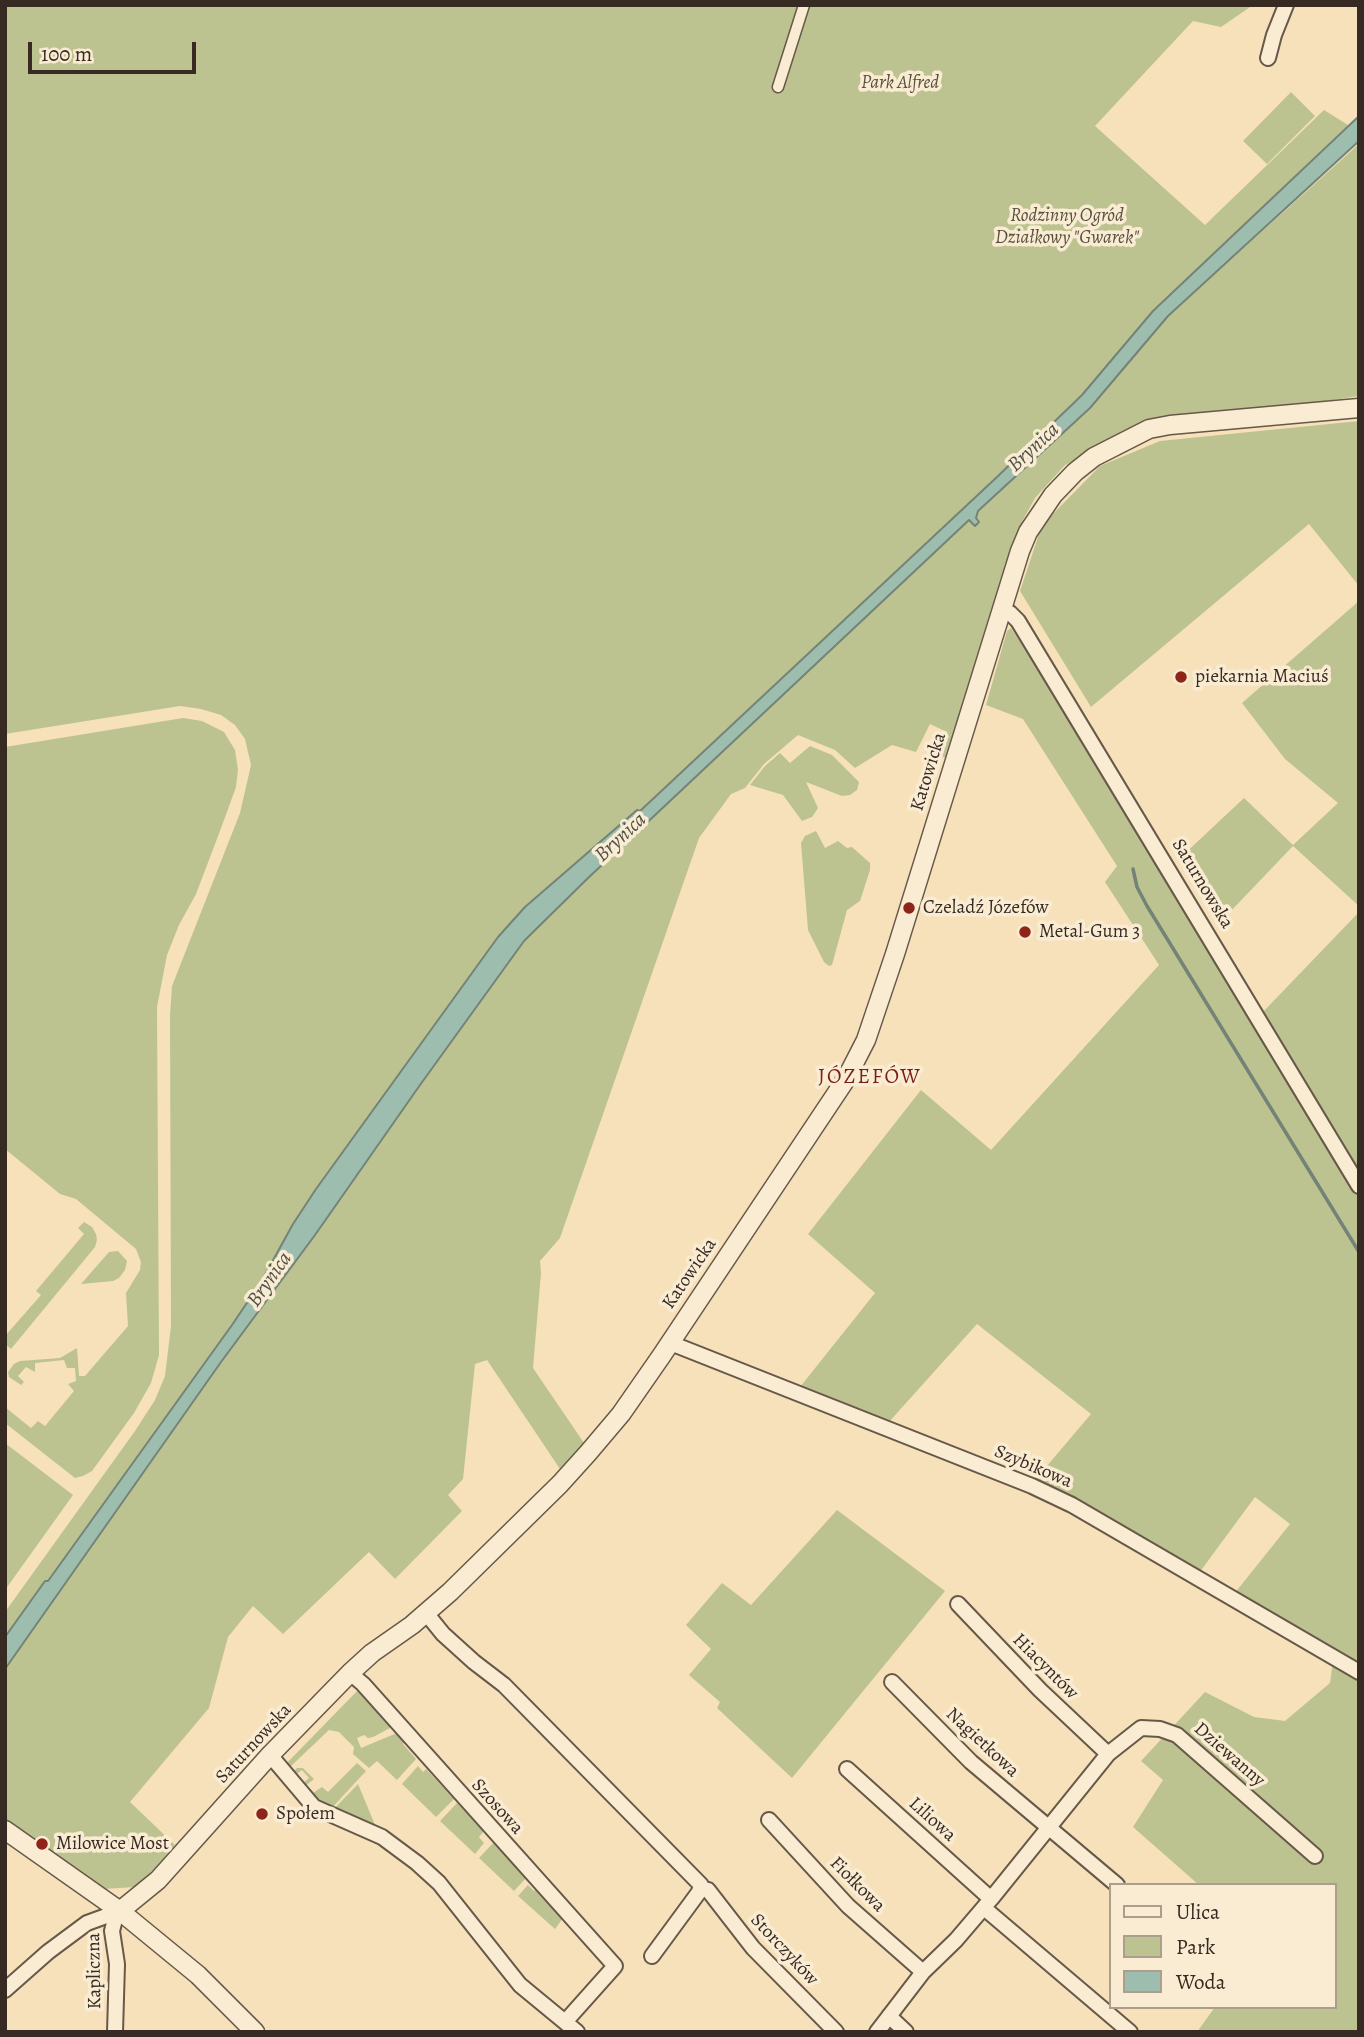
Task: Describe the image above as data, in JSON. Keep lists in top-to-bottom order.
{
  "streets": {
    "street": [
      "Katowicka",
      "Saturnowska",
      "Szybikowa",
      "Hiacyntów",
      "Nagietkowa",
      "Dziewanny",
      "Szosowa",
      "Liliowa",
      "Fiołkowa",
      "Storczyków",
      "Kapliczna"
    ]
  },
  "crossings": [
    ["Katowicka", "Saturnowska"],
    ["Katowicka", "Szybikowa"],
    ["Saturnowska", "Szybikowa"],
    ["Saturnowska", "Szosowa"],
    ["Saturnowska", "Kapliczna"],
    ["Hiacyntów", "Dziewanny"],
    ["Nagietkowa", "Dziewanny"],
    ["Dziewanny", "Liliowa"],
    ["Dziewanny", "Fiołkowa"]
  ],
  "districts": ["JÓZEFÓW"],
  "water": ["Brynica"],
  "parks": ["Park Alfred", "Rodzinny Ogród Działkowy \"Gwarek\""],
  "places": [
    "piekarnia Maciuś",
    "Czeladź Józefów",
    "Metal-Gum 3",
    "Społem",
    "Milowice Most"
  ],
  "legend": ["Ulica", "Park", "Woda"],
  "scale_bar": "100 m"
}
